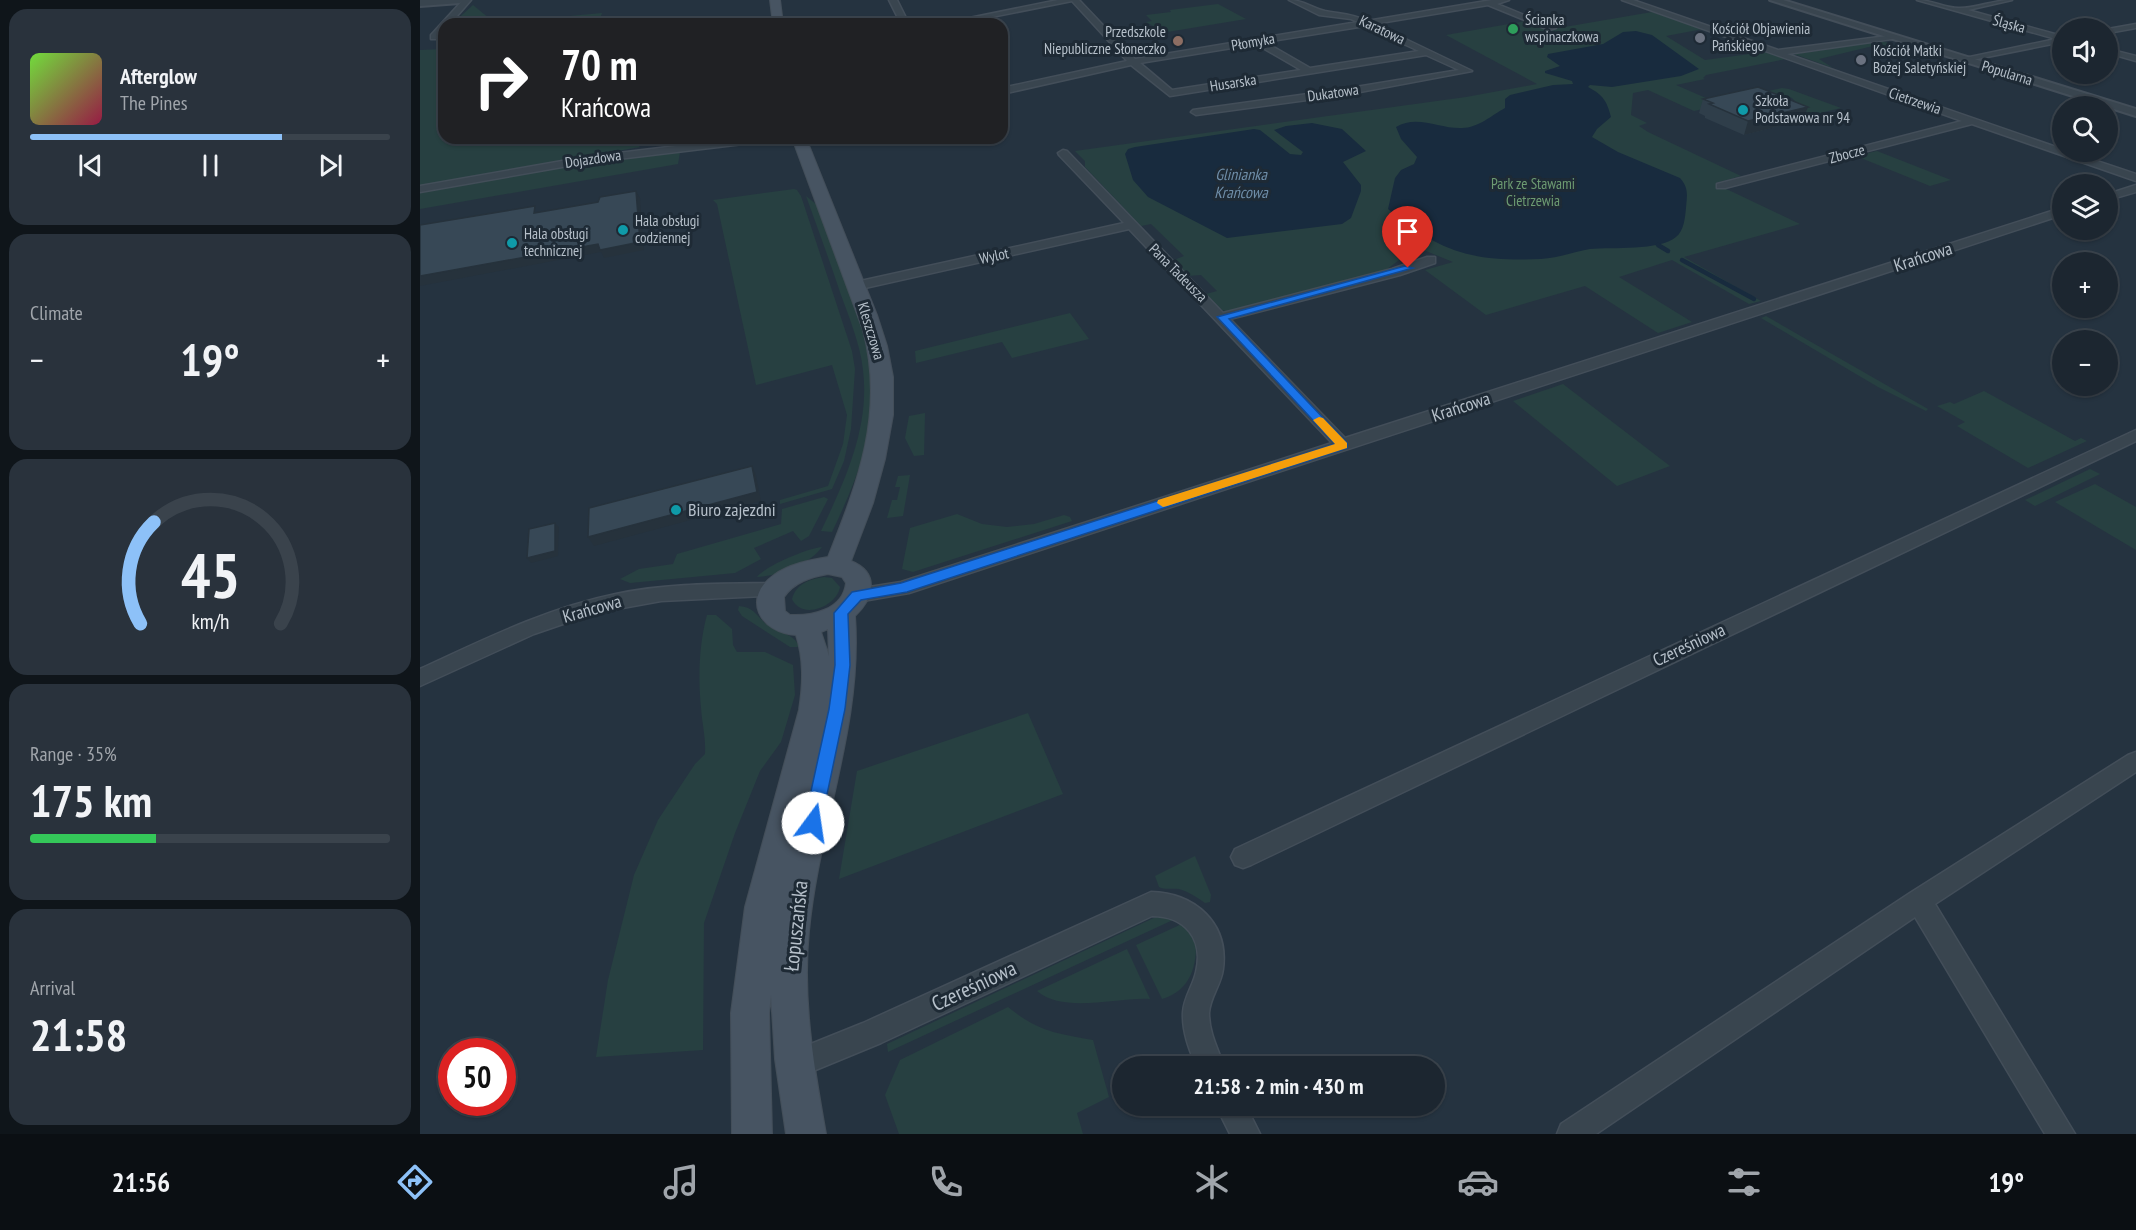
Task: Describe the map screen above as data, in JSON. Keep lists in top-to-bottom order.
{
  "streets": {
    "main road": ["Kleszczowa", "Łopuszańska"],
    "street": [
      "Śląska",
      "Karatowa",
      "Płomyka",
      "Popularna",
      "Husarska",
      "Dukatowa",
      "Cietrzewia",
      "Zbocze",
      "Dojazdowa",
      "Wylot",
      "Krańcowa",
      "Pana Tadeusza",
      "Czereśniowa"
    ]
  },
  "crossings": [
    ["Karatowa", "Płomyka"],
    ["Karatowa", "Husarska"],
    ["Karatowa", "Dukatowa"],
    ["Płomyka", "Husarska"],
    ["Cietrzewia", "Zbocze"],
    ["Wylot", "Pana Tadeusza"],
    ["Wylot", "Kleszczowa"],
    ["Krańcowa", "Pana Tadeusza"],
    ["Krańcowa", "Kleszczowa"],
    ["Krańcowa", "Łopuszańska"],
    ["Kleszczowa", "Łopuszańska"],
    ["Czereśniowa", "Łopuszańska"]
  ],
  "water": ["Glinianka Krańcowa"],
  "parks": ["Park ze Stawami Cietrzewia"],
  "places": [
    "Ścianka wspinaczkowa",
    "Kościół Objawienia Pańskiego",
    "Przedszkole Niepubliczne Słoneczko",
    "Kościół Matki Bożej Saletyńskiej",
    "Szkoła Podstawowa nr 94",
    "Hala obsługi codziennej",
    "Hala obsługi technicznej",
    "Biuro zajezdni"
  ],
  "page": {
    "map_buttons": ["+", "−"],
    "turn": ["70 m", "Krańcowa"],
    "song": ["Afterglow", "The Pines"],
    "tile": [
      "Climate",
      ["Range · 35%", "175 km"],
      ["Arrival", "21:58"]
    ],
    "heat": ["−", "19°", "+"],
    "limit": "50",
    "trip": "21:58 · 2 min · 430 m",
    "tabs": ["21:56", "19°"],
    "gauge": ["45", "km/h"]
  }
}
